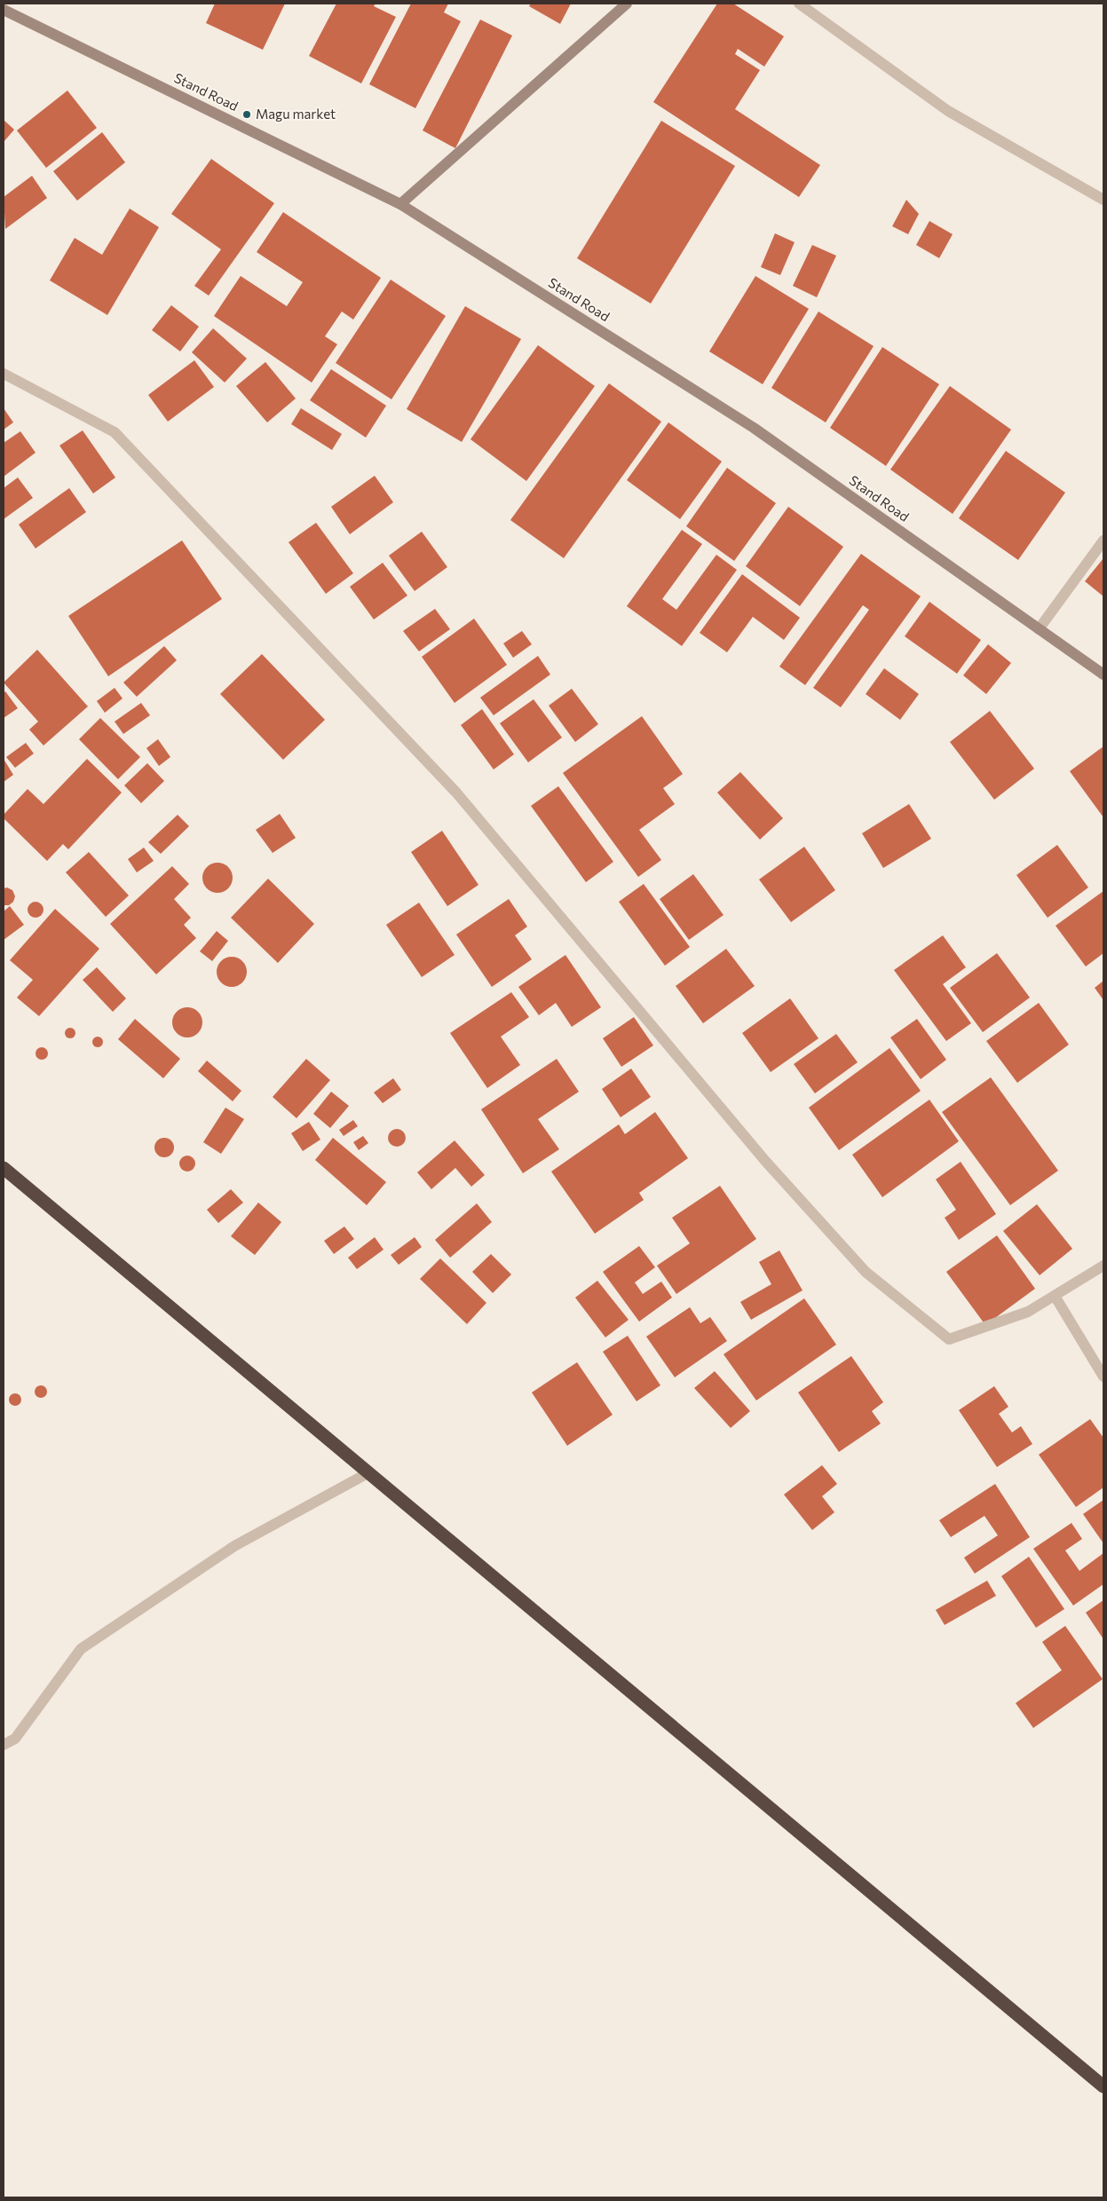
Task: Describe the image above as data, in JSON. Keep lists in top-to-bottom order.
{
  "streets": {
    "main road": ["Stand Road"]
  },
  "places": ["Magu market"]
}
